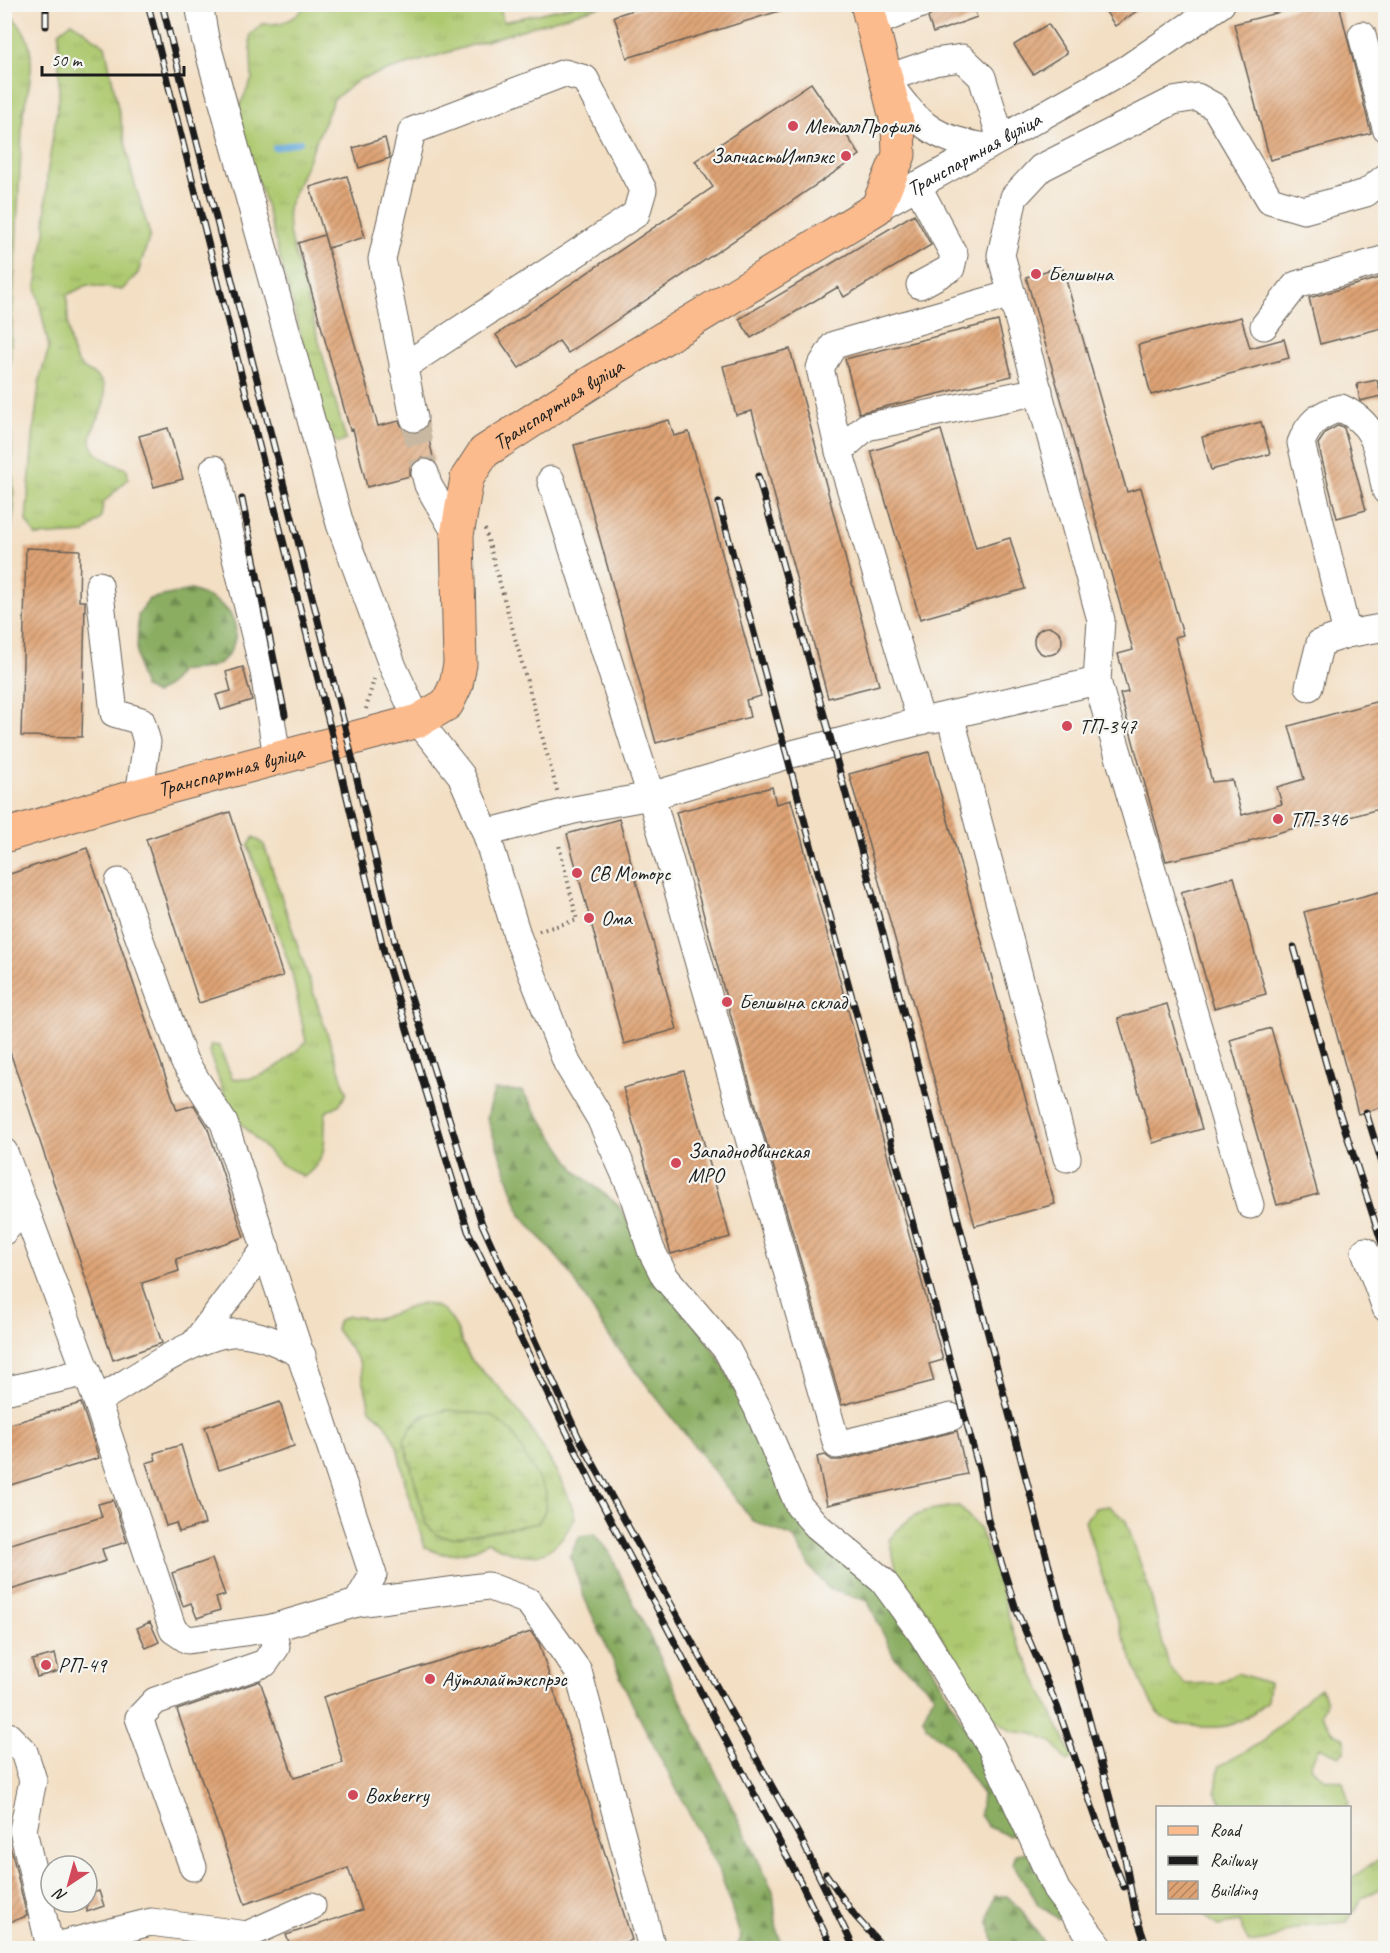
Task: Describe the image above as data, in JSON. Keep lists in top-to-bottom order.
{
  "streets": {
    "main road": ["Транспартная вуліца"]
  },
  "places": [
    "МеталлПрофиль",
    "ЗапчастьИмпэкс",
    "Белшына",
    "ТП-347",
    "ТП-346",
    "СВ Моторс",
    "Ома",
    "Белшына склад",
    "Западнодвинская МРО",
    "РП-49",
    "Аўталайтэкспрэс",
    "Boxberry"
  ],
  "legend": ["Road", "Railway", "Building"],
  "scale_bar": "50 m",
  "north": "bottom left"
}
